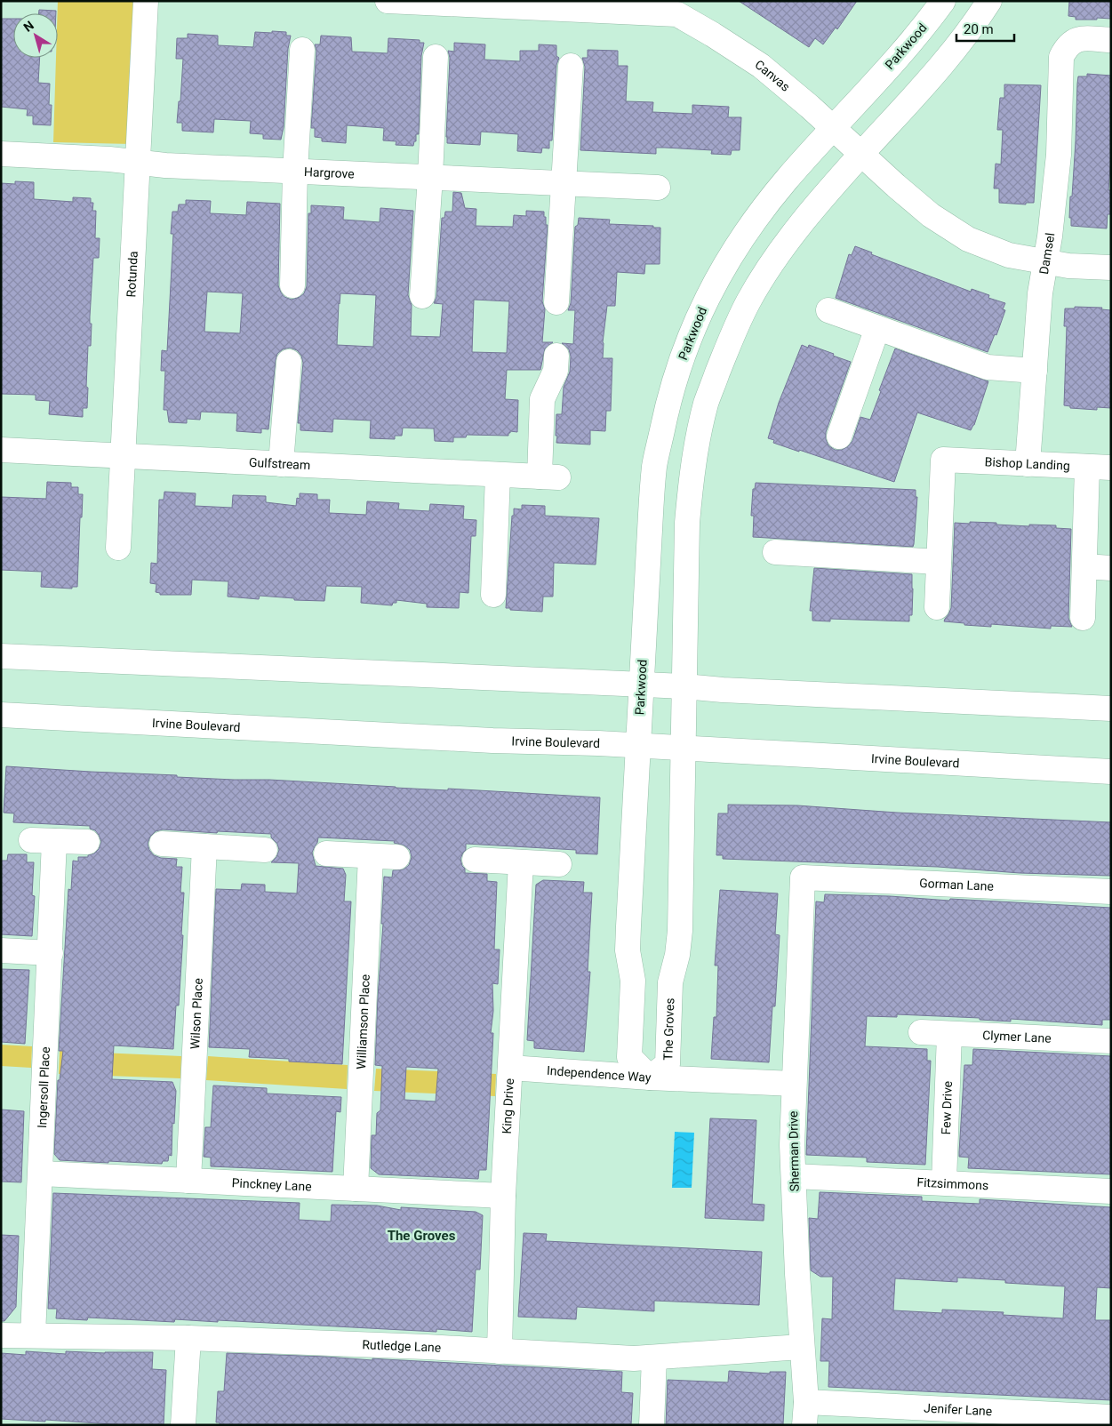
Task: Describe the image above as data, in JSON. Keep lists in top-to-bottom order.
{
  "streets": {
    "street": [
      "Parkwood",
      "Canvas",
      "Hargrove",
      "Damsel",
      "Rotunda",
      "Gulfstream",
      "Bishop Landing",
      "Irvine Boulevard",
      "Gorman Lane",
      "Wilson Place",
      "Williamson Place",
      "The Groves",
      "Clymer Lane",
      "Independence Way",
      "Ingersoll Place",
      "King Drive",
      "Few Drive",
      "Sherman Drive",
      "Fitzsimmons",
      "Pinckney Lane",
      "Rutledge Lane",
      "Jenifer Lane"
    ]
  },
  "crossings": [
    ["Parkwood", "Canvas"],
    ["Parkwood", "Irvine Boulevard"],
    ["Canvas", "Damsel"],
    ["Hargrove", "Rotunda"],
    ["Damsel", "Bishop Landing"],
    ["Rotunda", "Gulfstream"],
    ["Irvine Boulevard", "The Groves"],
    ["Gorman Lane", "Sherman Drive"],
    ["Wilson Place", "Pinckney Lane"],
    ["Williamson Place", "Pinckney Lane"],
    ["The Groves", "Independence Way"],
    ["Clymer Lane", "Few Drive"],
    ["Independence Way", "King Drive"],
    ["Independence Way", "Sherman Drive"],
    ["Ingersoll Place", "Pinckney Lane"],
    ["Ingersoll Place", "Rutledge Lane"],
    ["King Drive", "Pinckney Lane"],
    ["King Drive", "Rutledge Lane"],
    ["Few Drive", "Fitzsimmons"],
    ["Sherman Drive", "Fitzsimmons"],
    ["Sherman Drive", "Rutledge Lane"],
    ["Sherman Drive", "Jenifer Lane"]
  ],
  "districts": ["The Groves"],
  "scale_bar": "20 m",
  "north": "top left"
}
